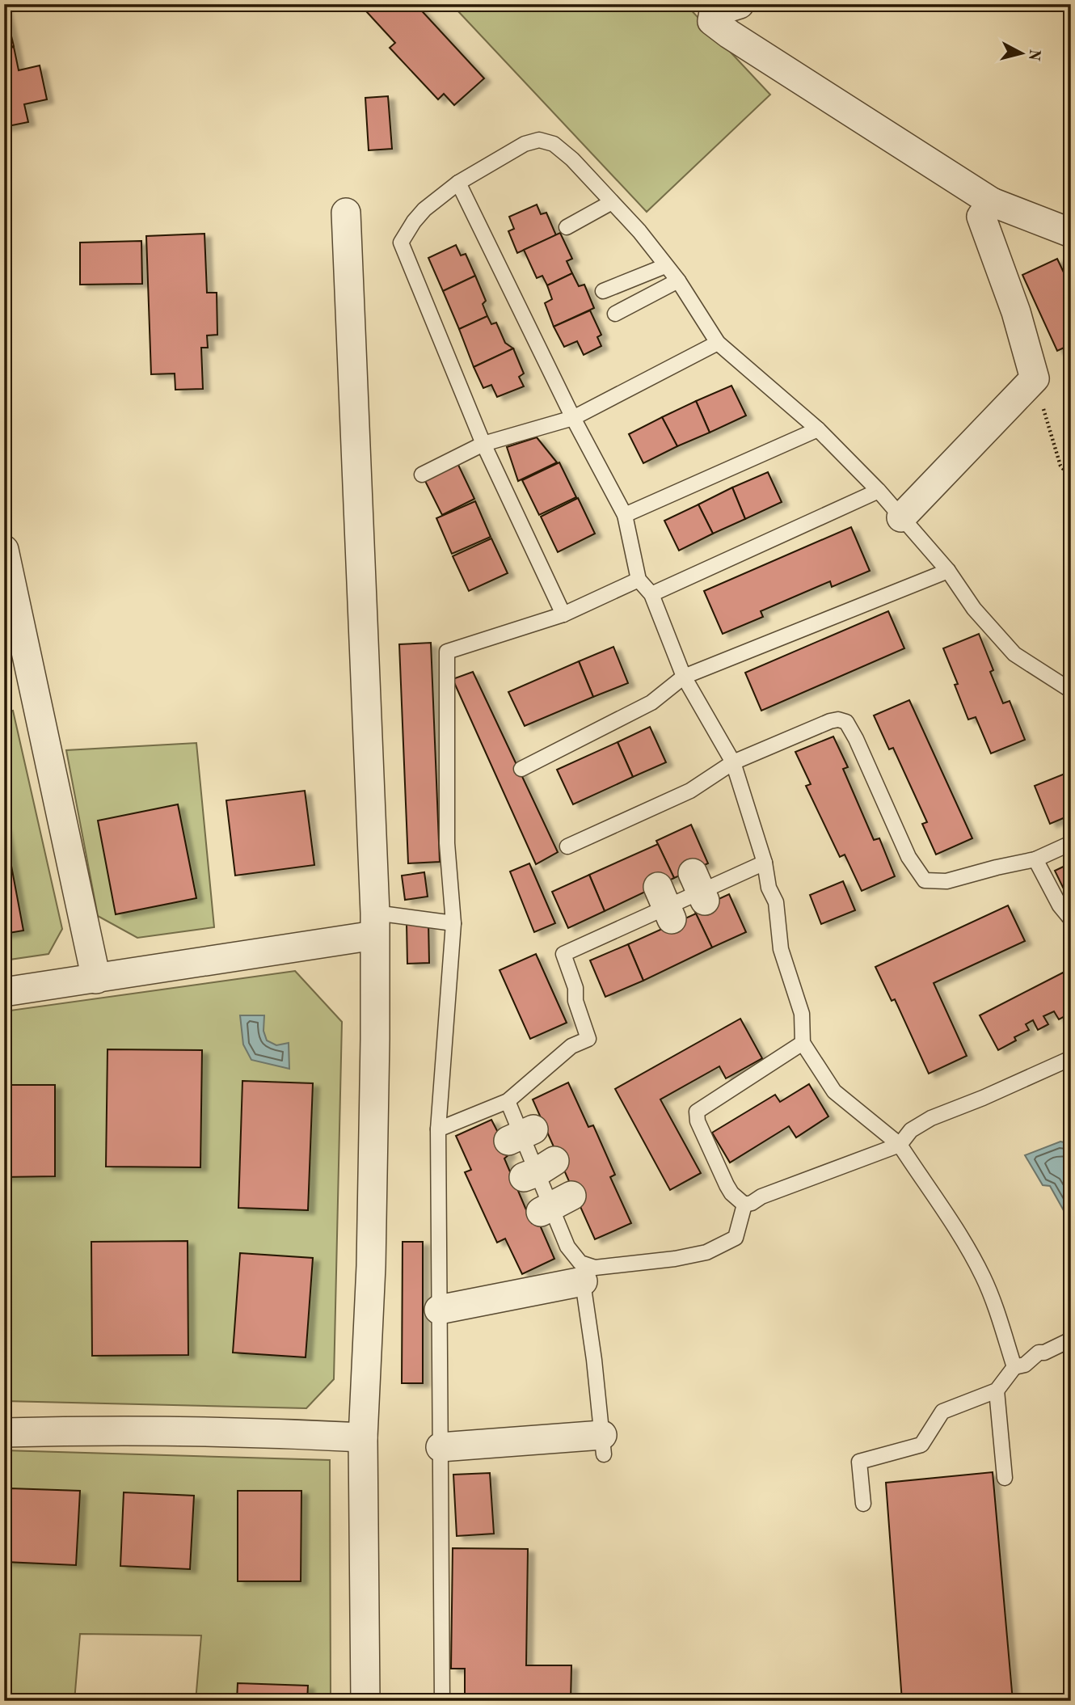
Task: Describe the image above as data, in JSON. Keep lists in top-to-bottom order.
{
  "north": "right"
}
